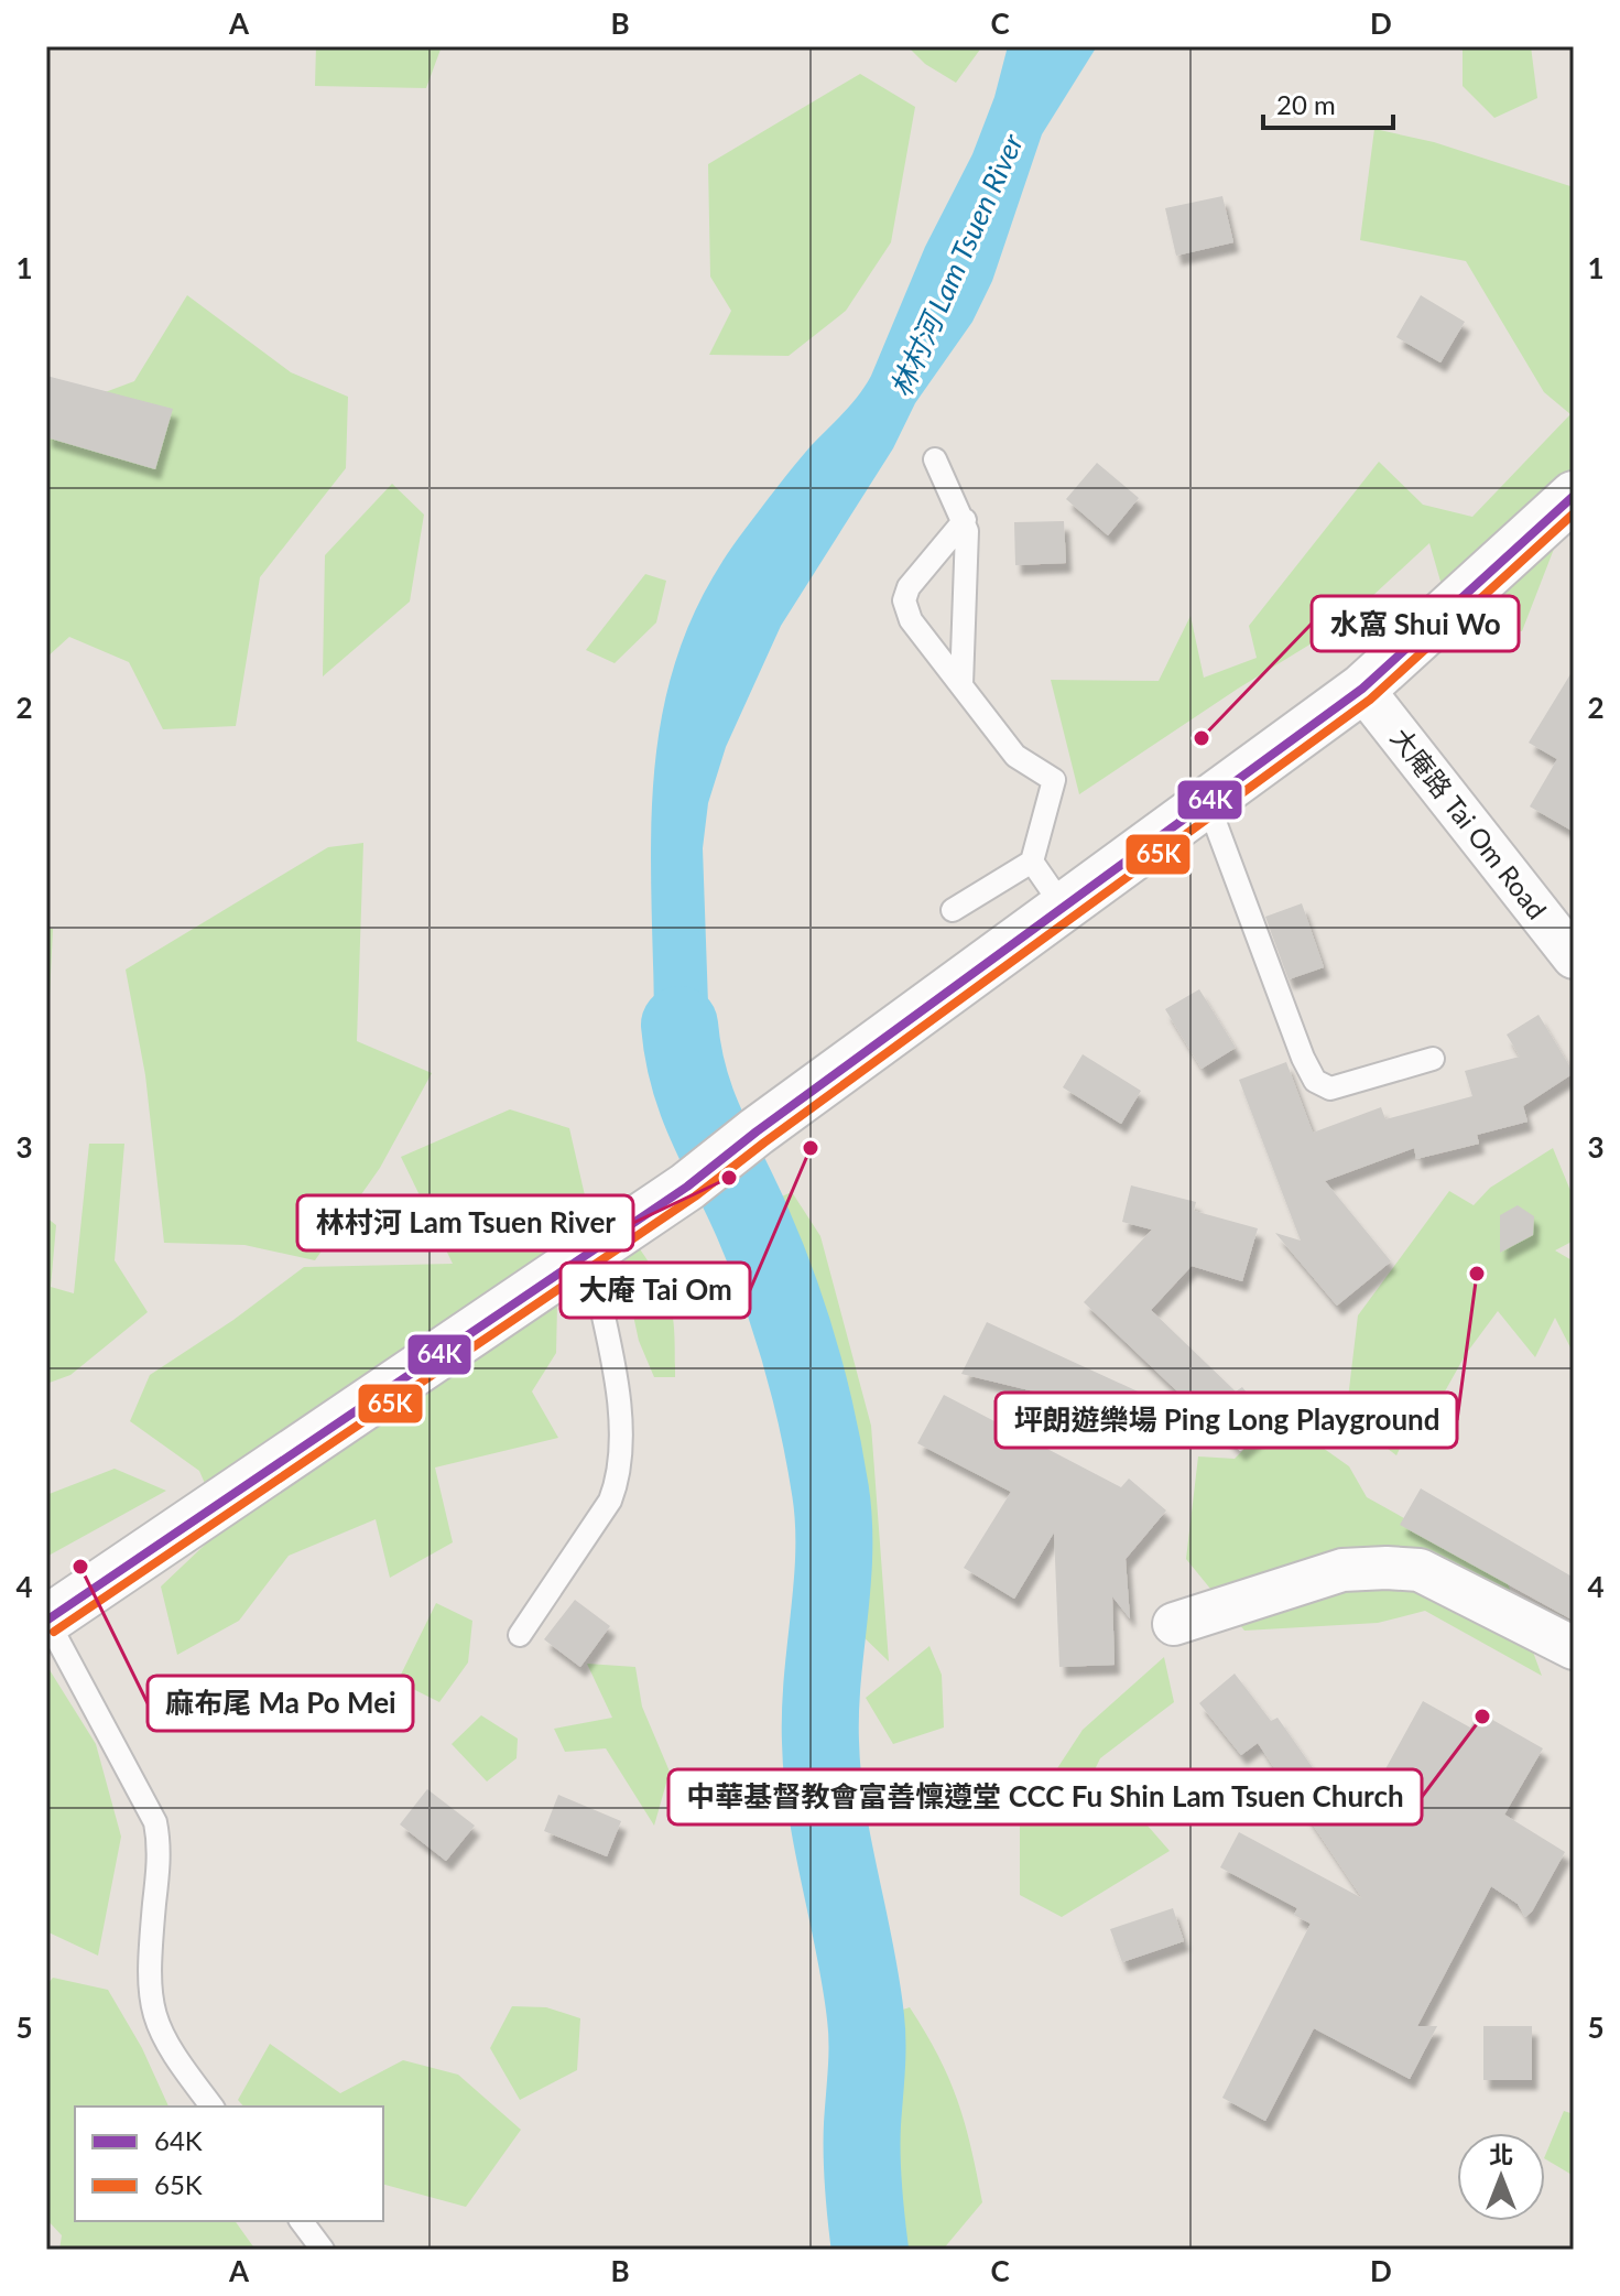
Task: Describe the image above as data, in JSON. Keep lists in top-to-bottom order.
{
  "streets": {
    "street": ["大庵路 Tai Om Road"]
  },
  "water": ["林村河 Lam Tsuen River"],
  "places": [
    "水窩 Shui Wo",
    "大庵 Tai Om",
    "林村河 Lam Tsuen River",
    "坪朗遊樂場 Ping Long Playground",
    "麻布尾 Ma Po Mei",
    "中華基督教會富善懍遵堂 CCC Fu Shin Lam Tsuen Church"
  ],
  "lines": ["transit line 64K", "transit line 65K"],
  "legend": ["64K", "65K"],
  "scale_bar": "20 m",
  "north": "top",
  "grid": {
    "columns": [
      "A",
      "B",
      "C",
      "D"
    ],
    "rows": [
      "1",
      "2",
      "3",
      "4",
      "5"
    ]
  }
}
